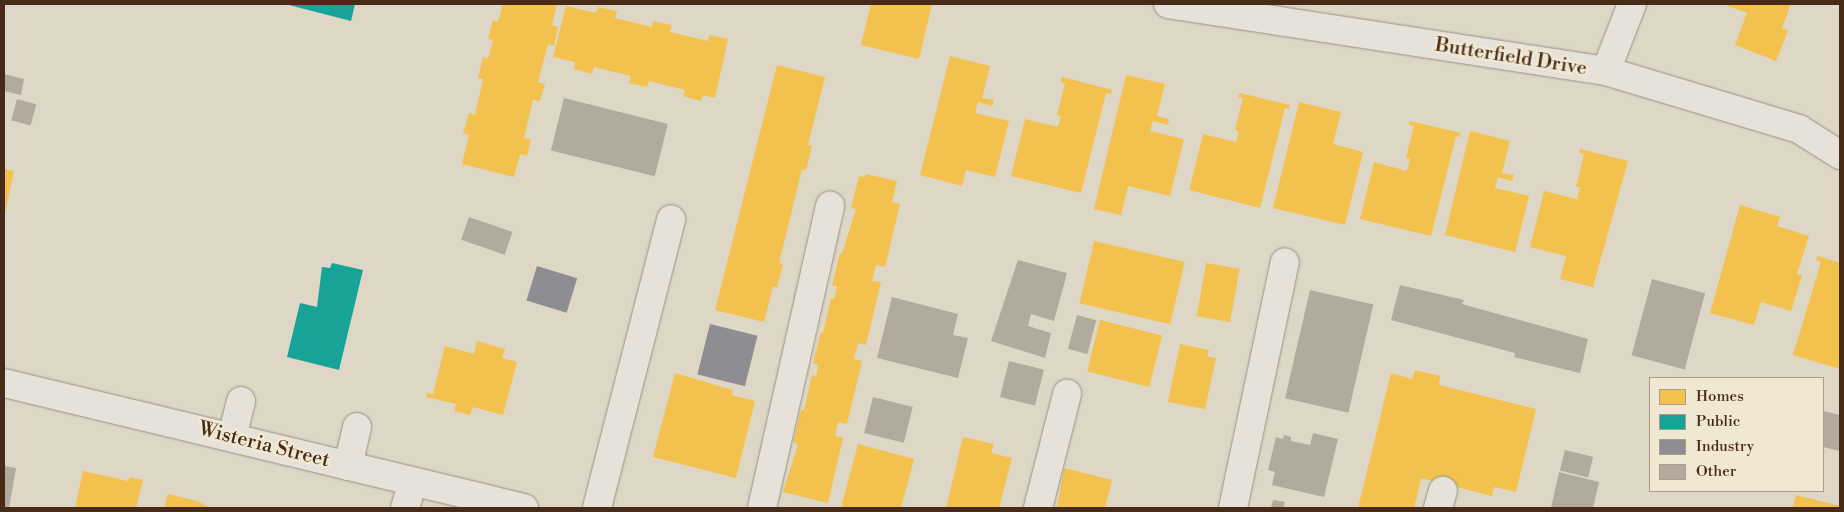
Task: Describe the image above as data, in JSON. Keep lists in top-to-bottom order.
{
  "streets": {
    "street": ["Butterfield Drive", "Wisteria Street"]
  },
  "legend": [
    "Homes",
    "Public",
    "Industry",
    "Other"
  ]
}
